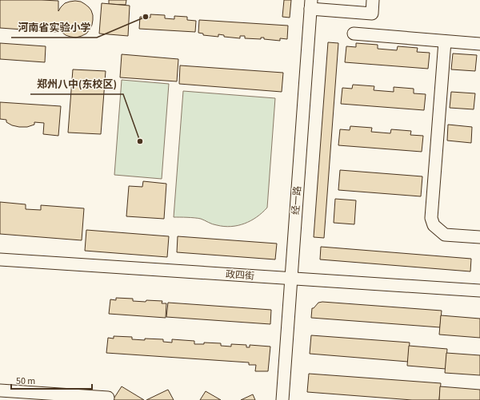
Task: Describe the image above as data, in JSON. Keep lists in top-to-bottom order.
{
  "streets": {
    "street": ["经一路", "政四街"]
  },
  "crossings": [
    ["经一路", "政四街"]
  ],
  "places": ["河南省实验小学", "郑州八中(东校区)"],
  "scale_bar": "50 m"
}
